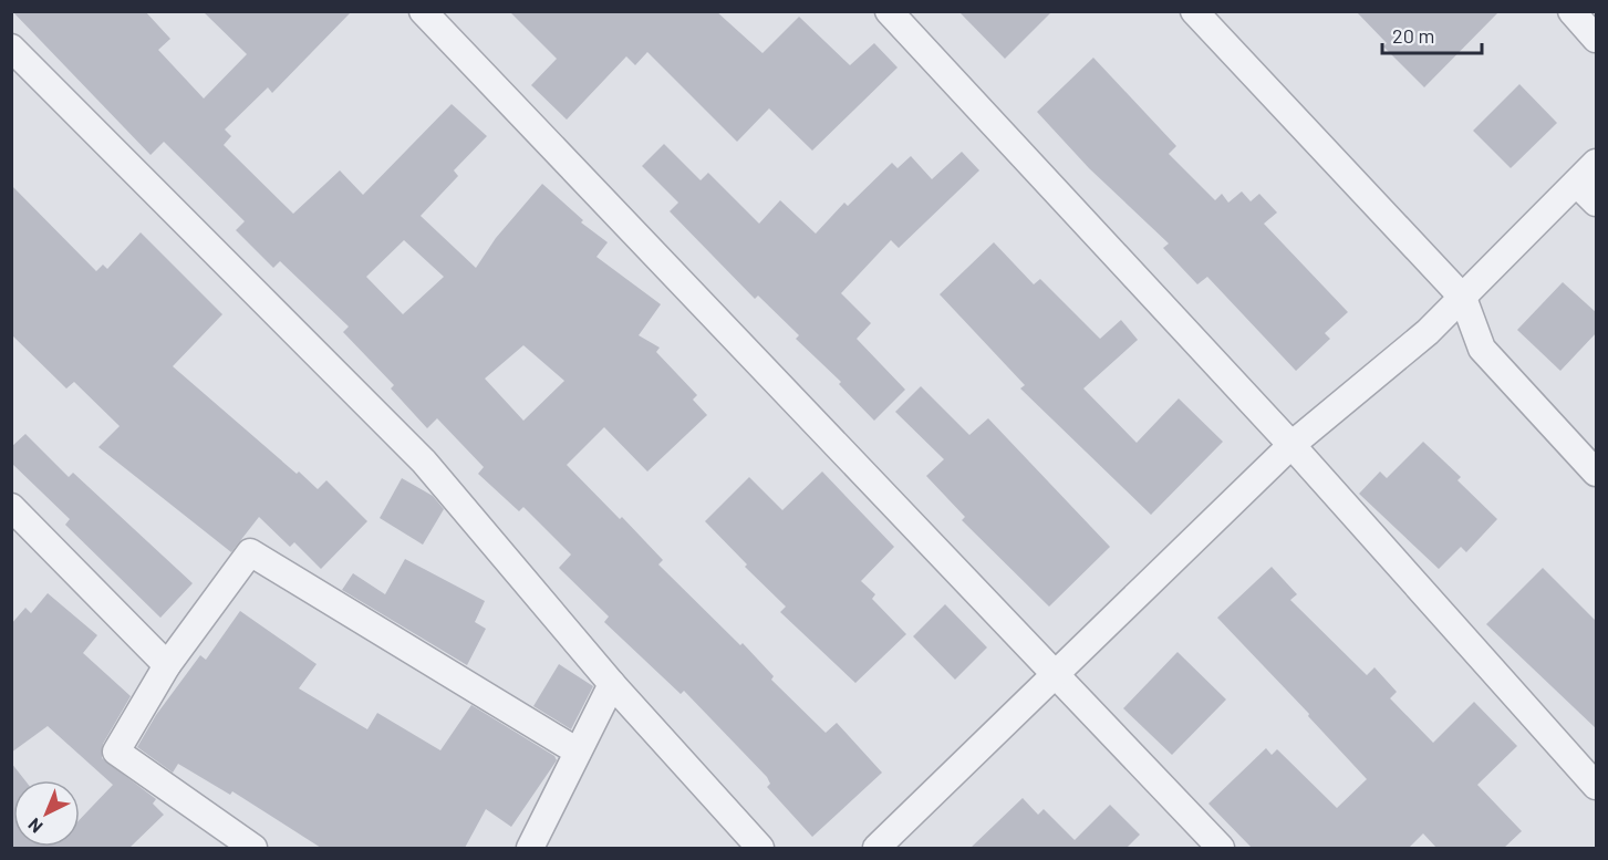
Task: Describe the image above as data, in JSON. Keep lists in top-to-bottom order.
{
  "scale_bar": "20 m",
  "north": "bottom left"
}
